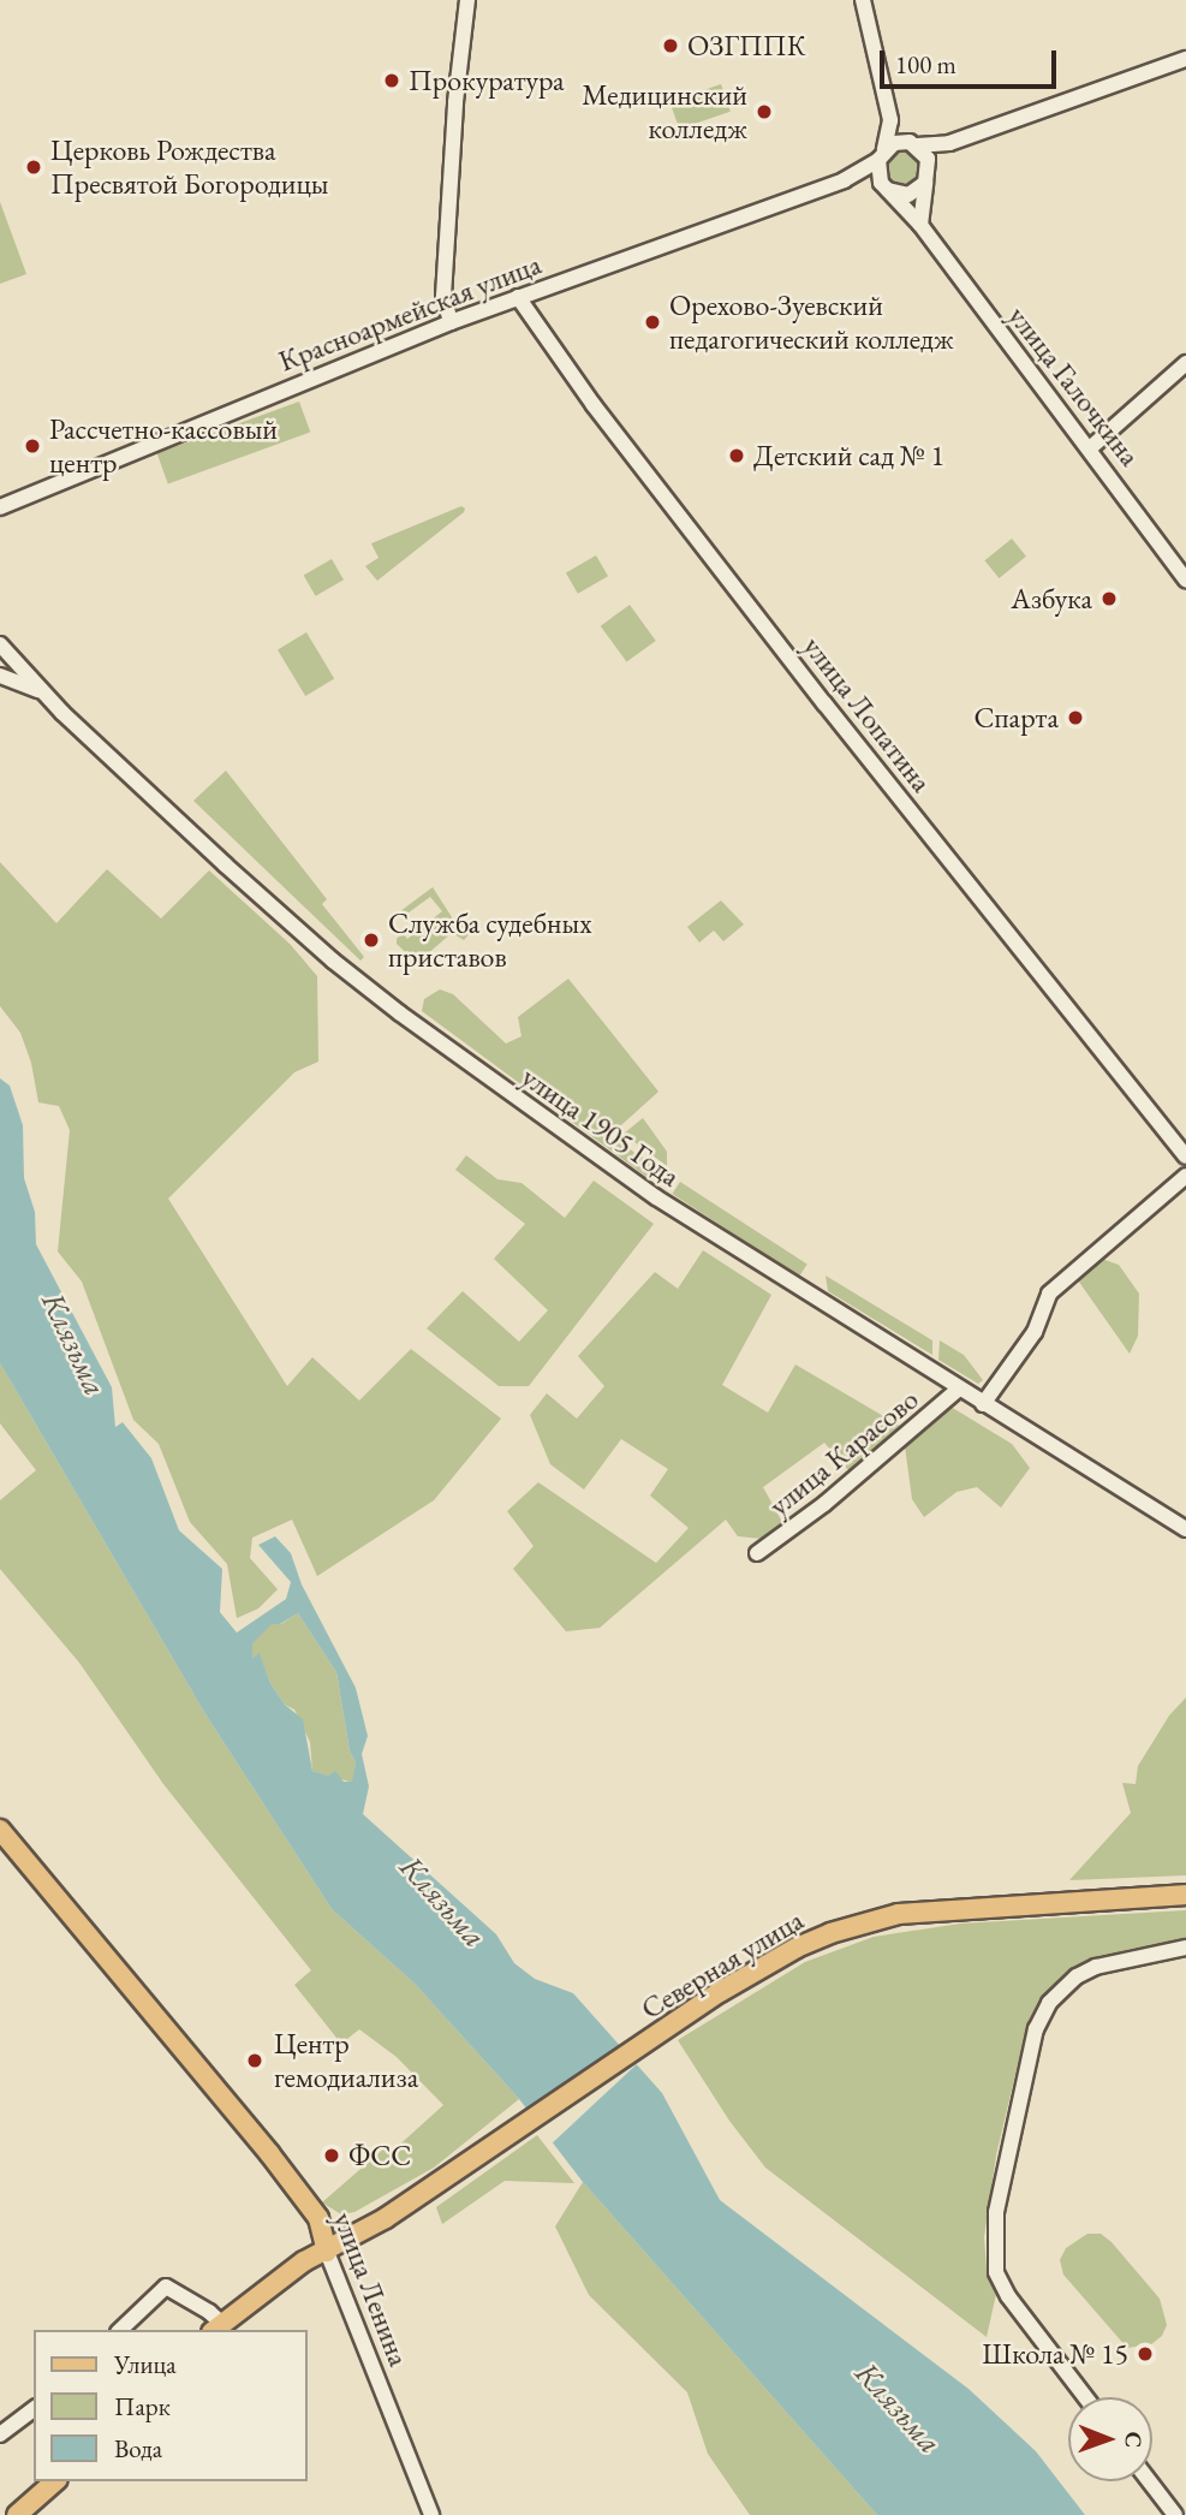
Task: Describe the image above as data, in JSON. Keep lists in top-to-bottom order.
{
  "streets": {
    "main road": ["Северная улица", "улица Ленина"],
    "street": [
      "Красноармейская улица",
      "улица Галочкина",
      "улица Лопатина",
      "улица 1905 Года",
      "улица Карасово"
    ]
  },
  "crossings": [
    ["Красноармейская улица", "улица Лопатина"],
    ["улица 1905 Года", "улица Карасово"],
    ["Северная улица", "улица Ленина"]
  ],
  "water": ["Клязьма"],
  "places": [
    "ОЗГППК",
    "Прокуратура",
    "Медицинский колледж",
    "Церковь Рождества Пресвятой Богородицы",
    "Орехово-Зуевский педагогический колледж",
    "Рассчетно-кассовый центр",
    "Детский сад № 1",
    "Азбука",
    "Спарта",
    "Служба судебных приставов",
    "Центр гемодиализа",
    "ФСС",
    "Школа № 15"
  ],
  "legend": ["Улица", "Парк", "Вода"],
  "scale_bar": "100 m",
  "north": "right"
}
